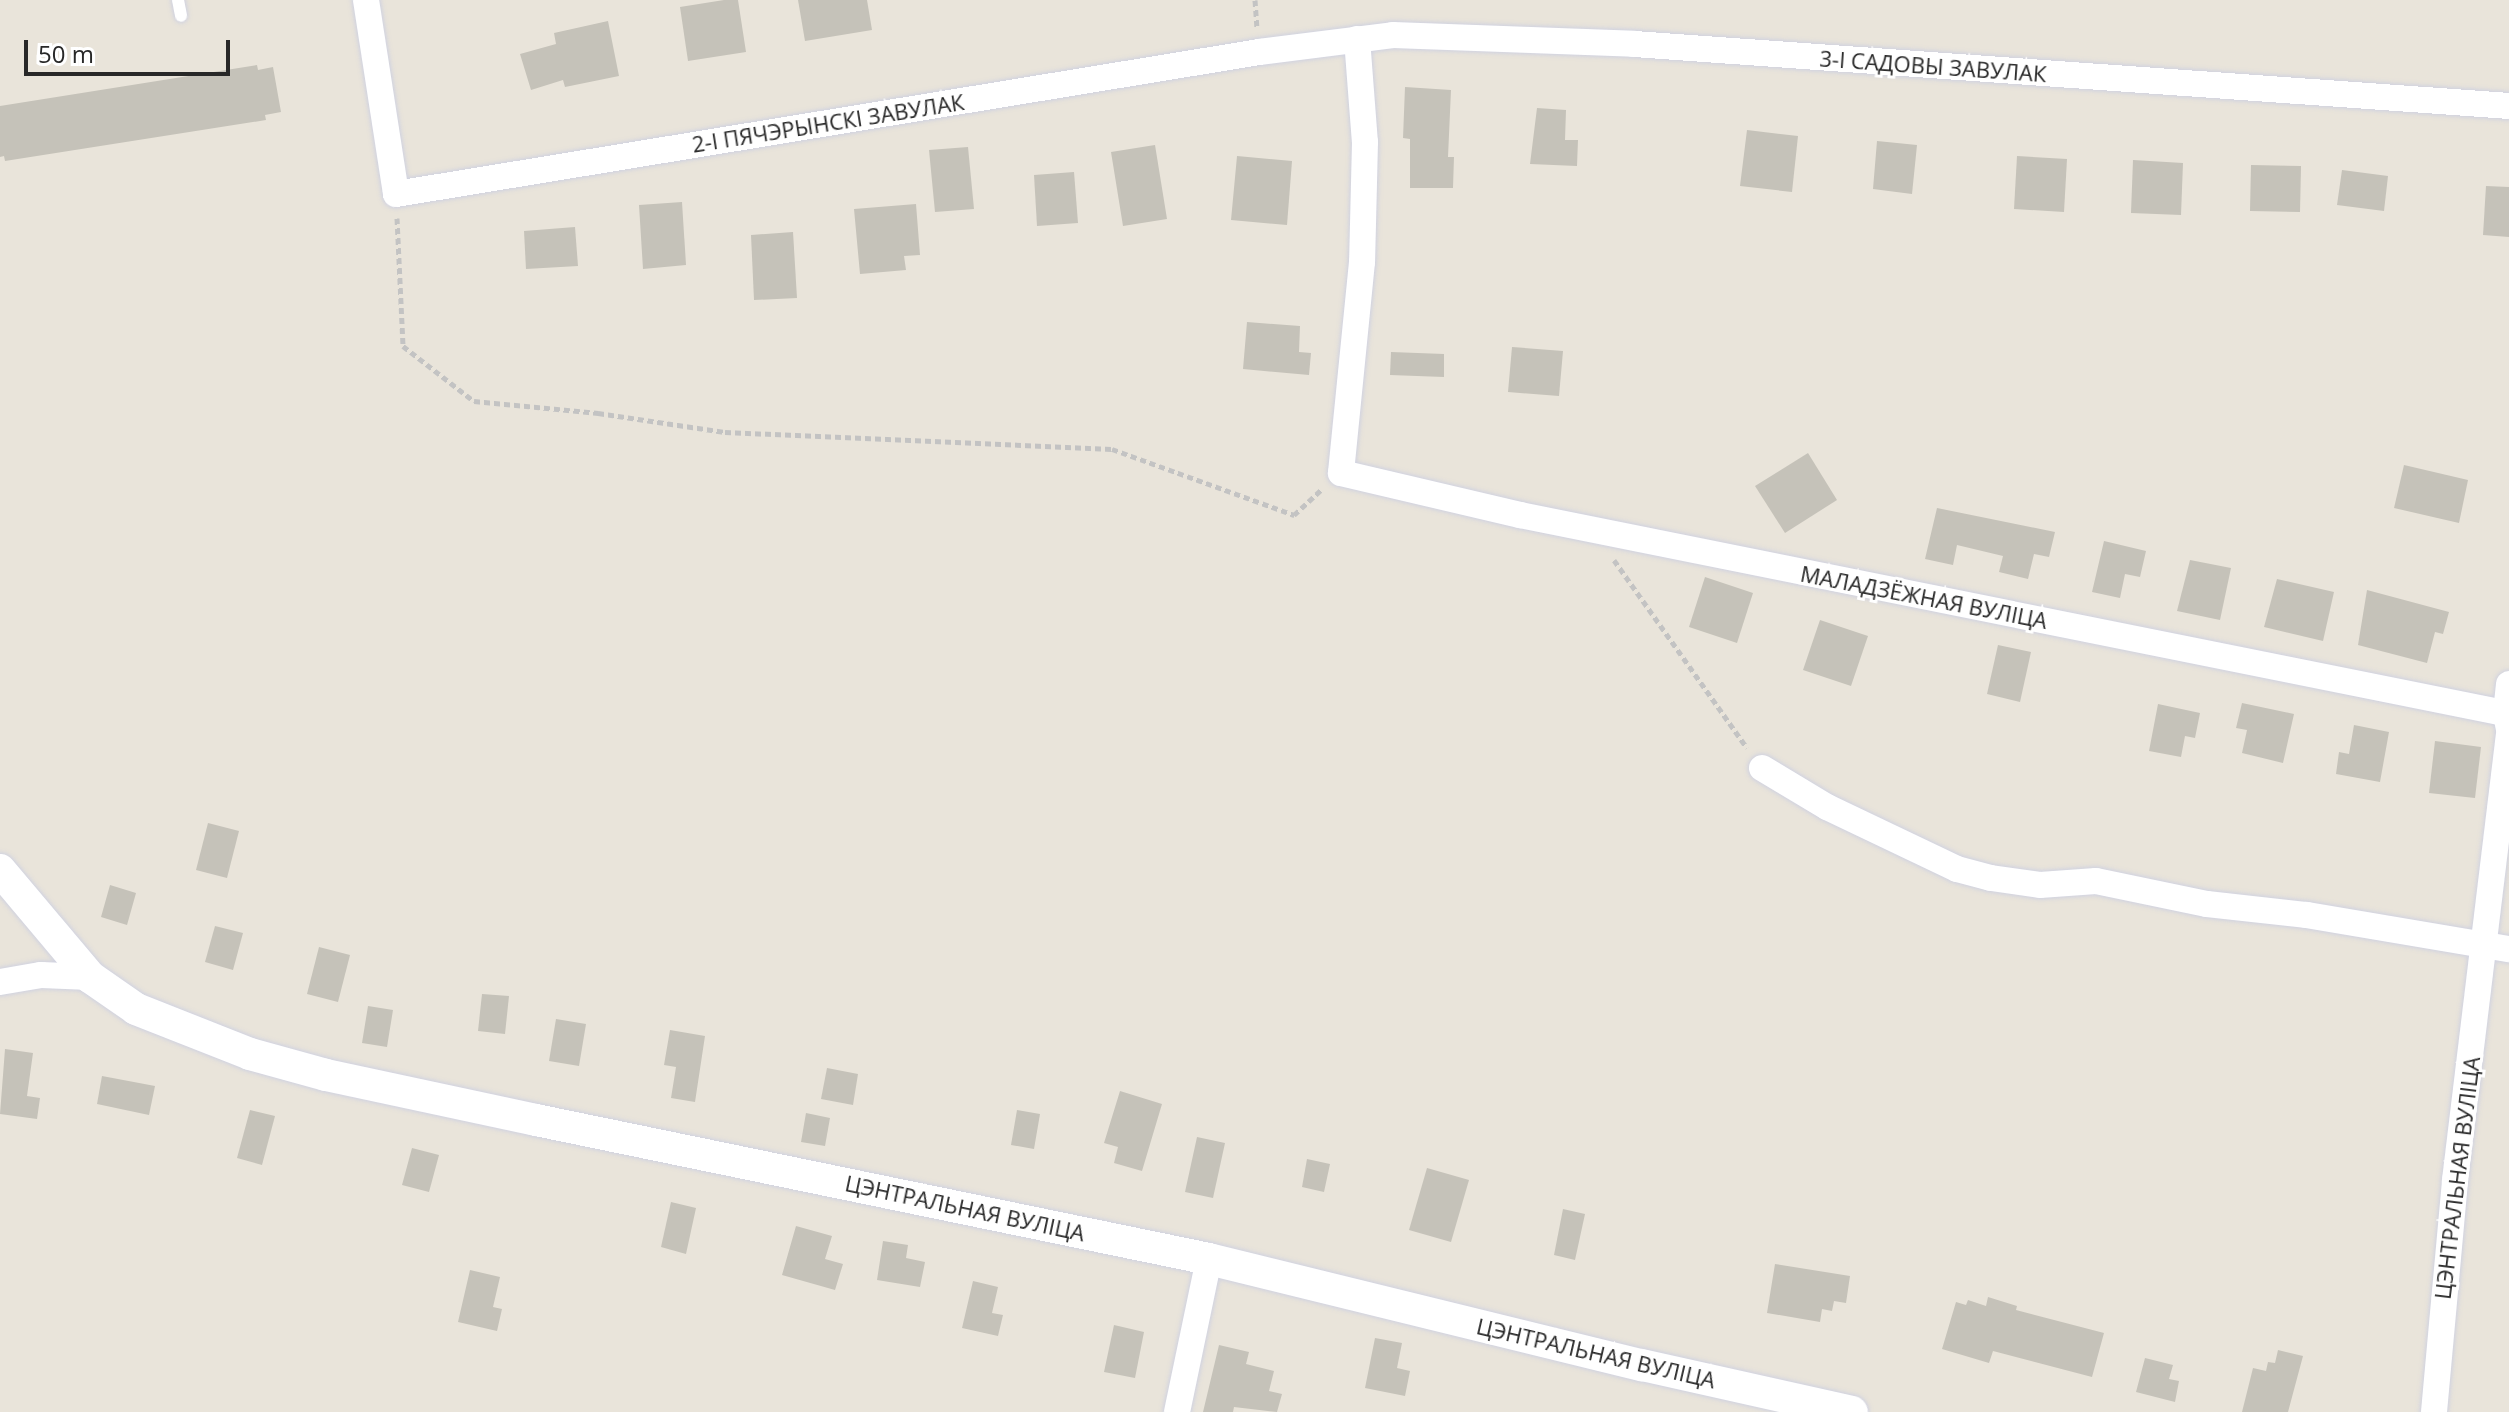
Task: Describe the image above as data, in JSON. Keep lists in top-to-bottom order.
{
  "streets": {
    "street": [
      "3-І САДОВЫ ЗАВУЛАК",
      "2-І ПЯЧЭРЫНСКІ ЗАВУЛАК",
      "МАЛАДЗЁЖНАЯ ВУЛІЦА",
      "ЦЭНТРАЛЬНАЯ ВУЛІЦА"
    ]
  },
  "crossings": [
    ["3-І САДОВЫ ЗАВУЛАК", "2-І ПЯЧЭРЫНСКІ ЗАВУЛАК"],
    ["МАЛАДЗЁЖНАЯ ВУЛІЦА", "ЦЭНТРАЛЬНАЯ ВУЛІЦА"]
  ],
  "scale_bar": "50 m"
}
